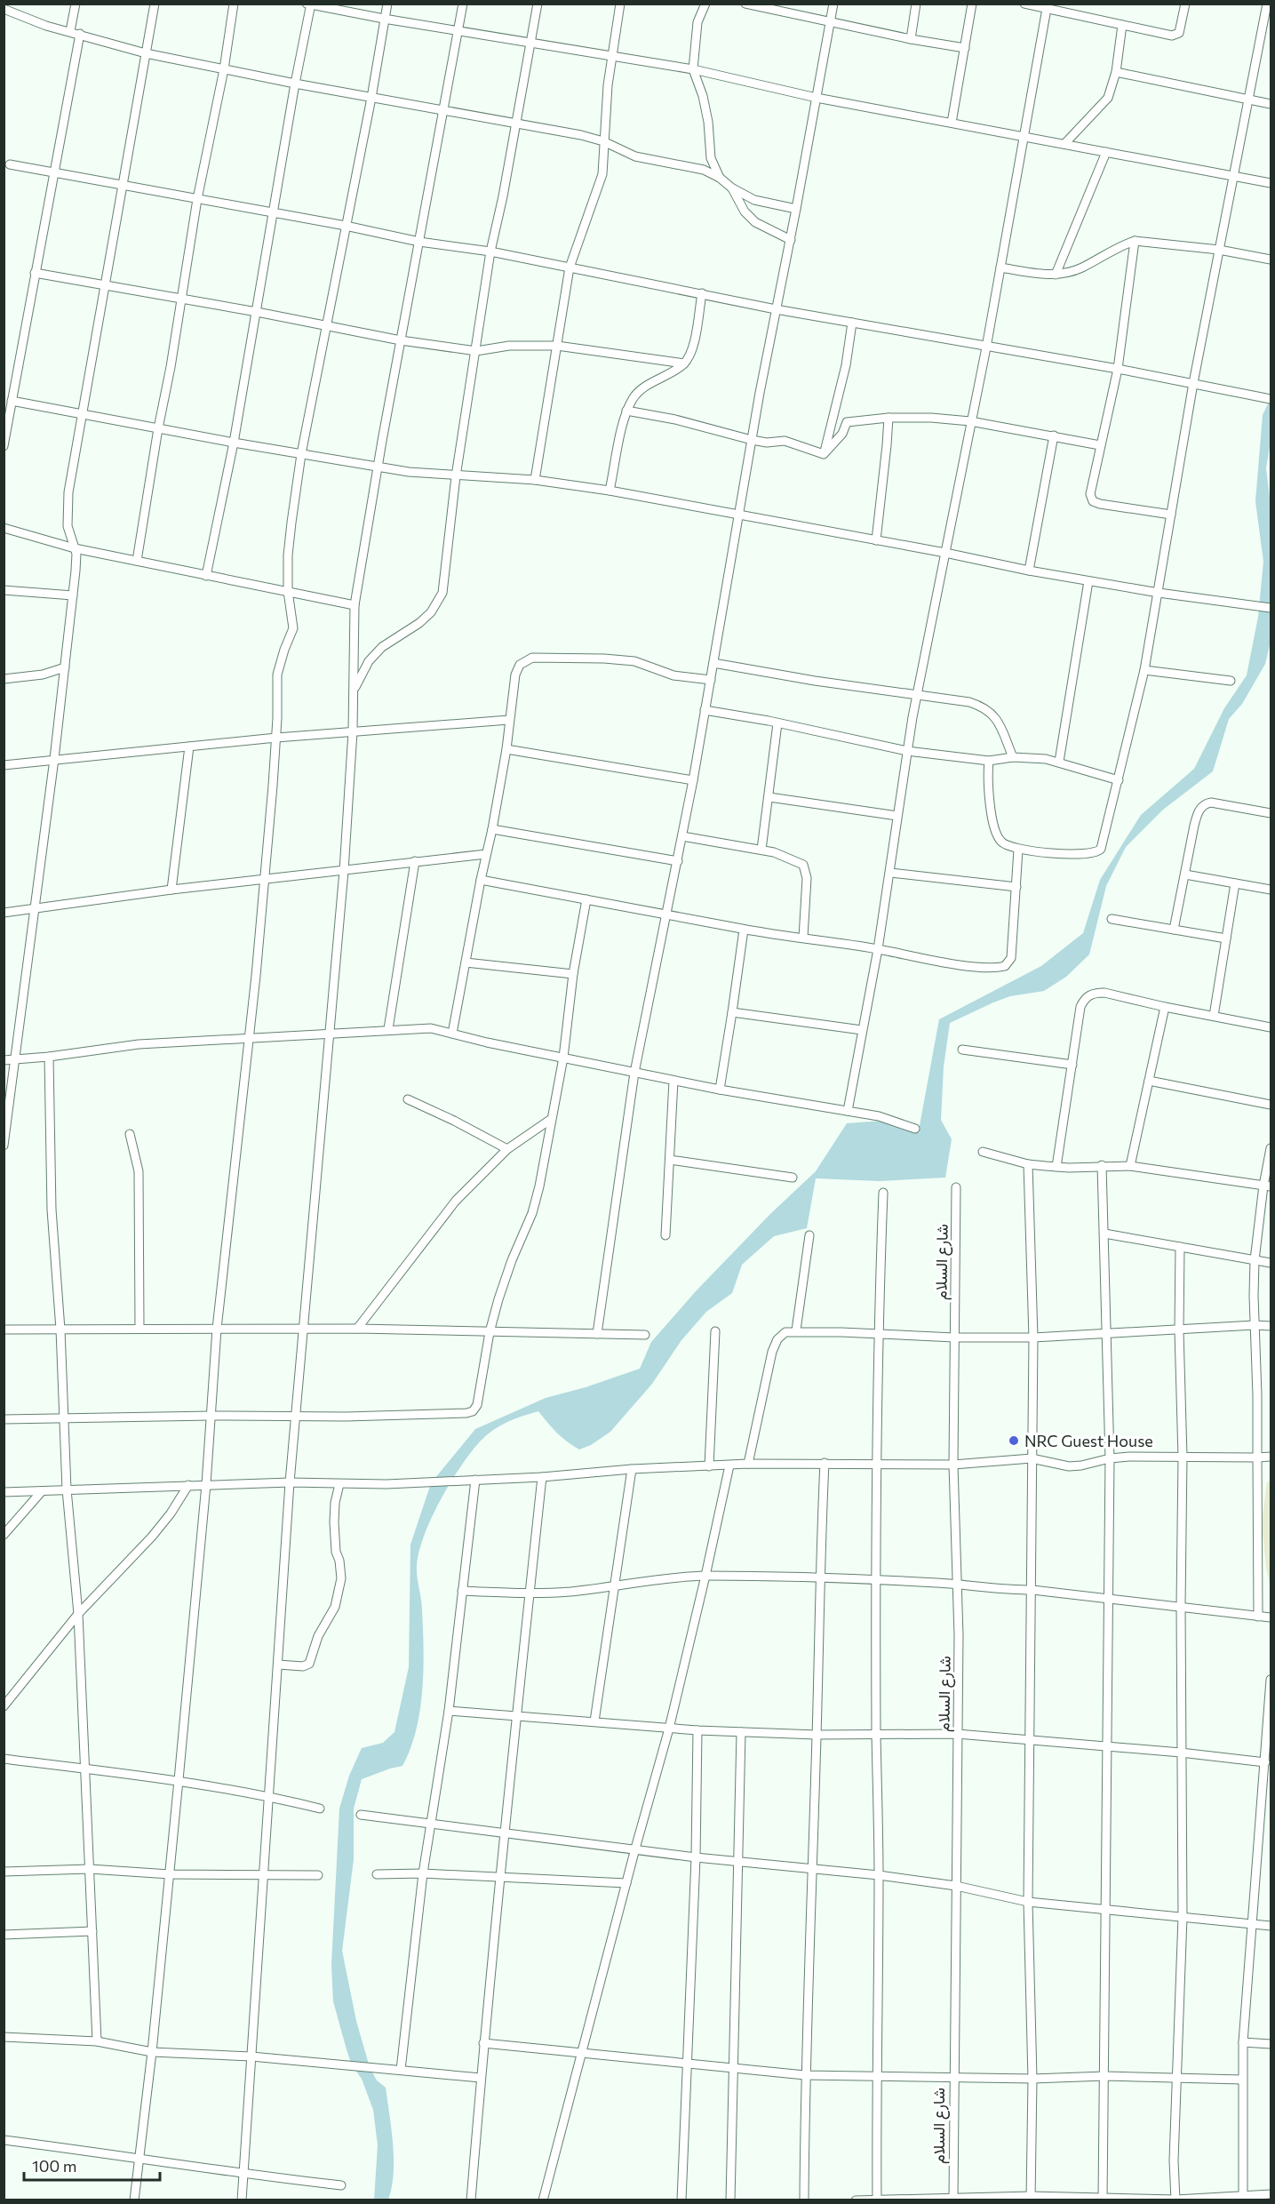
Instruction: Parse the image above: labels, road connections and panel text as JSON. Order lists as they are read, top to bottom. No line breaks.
{"streets":{"street":["شارع السلام"]},"places":["NRC Guest House"],"scale_bar":"100 m"}
